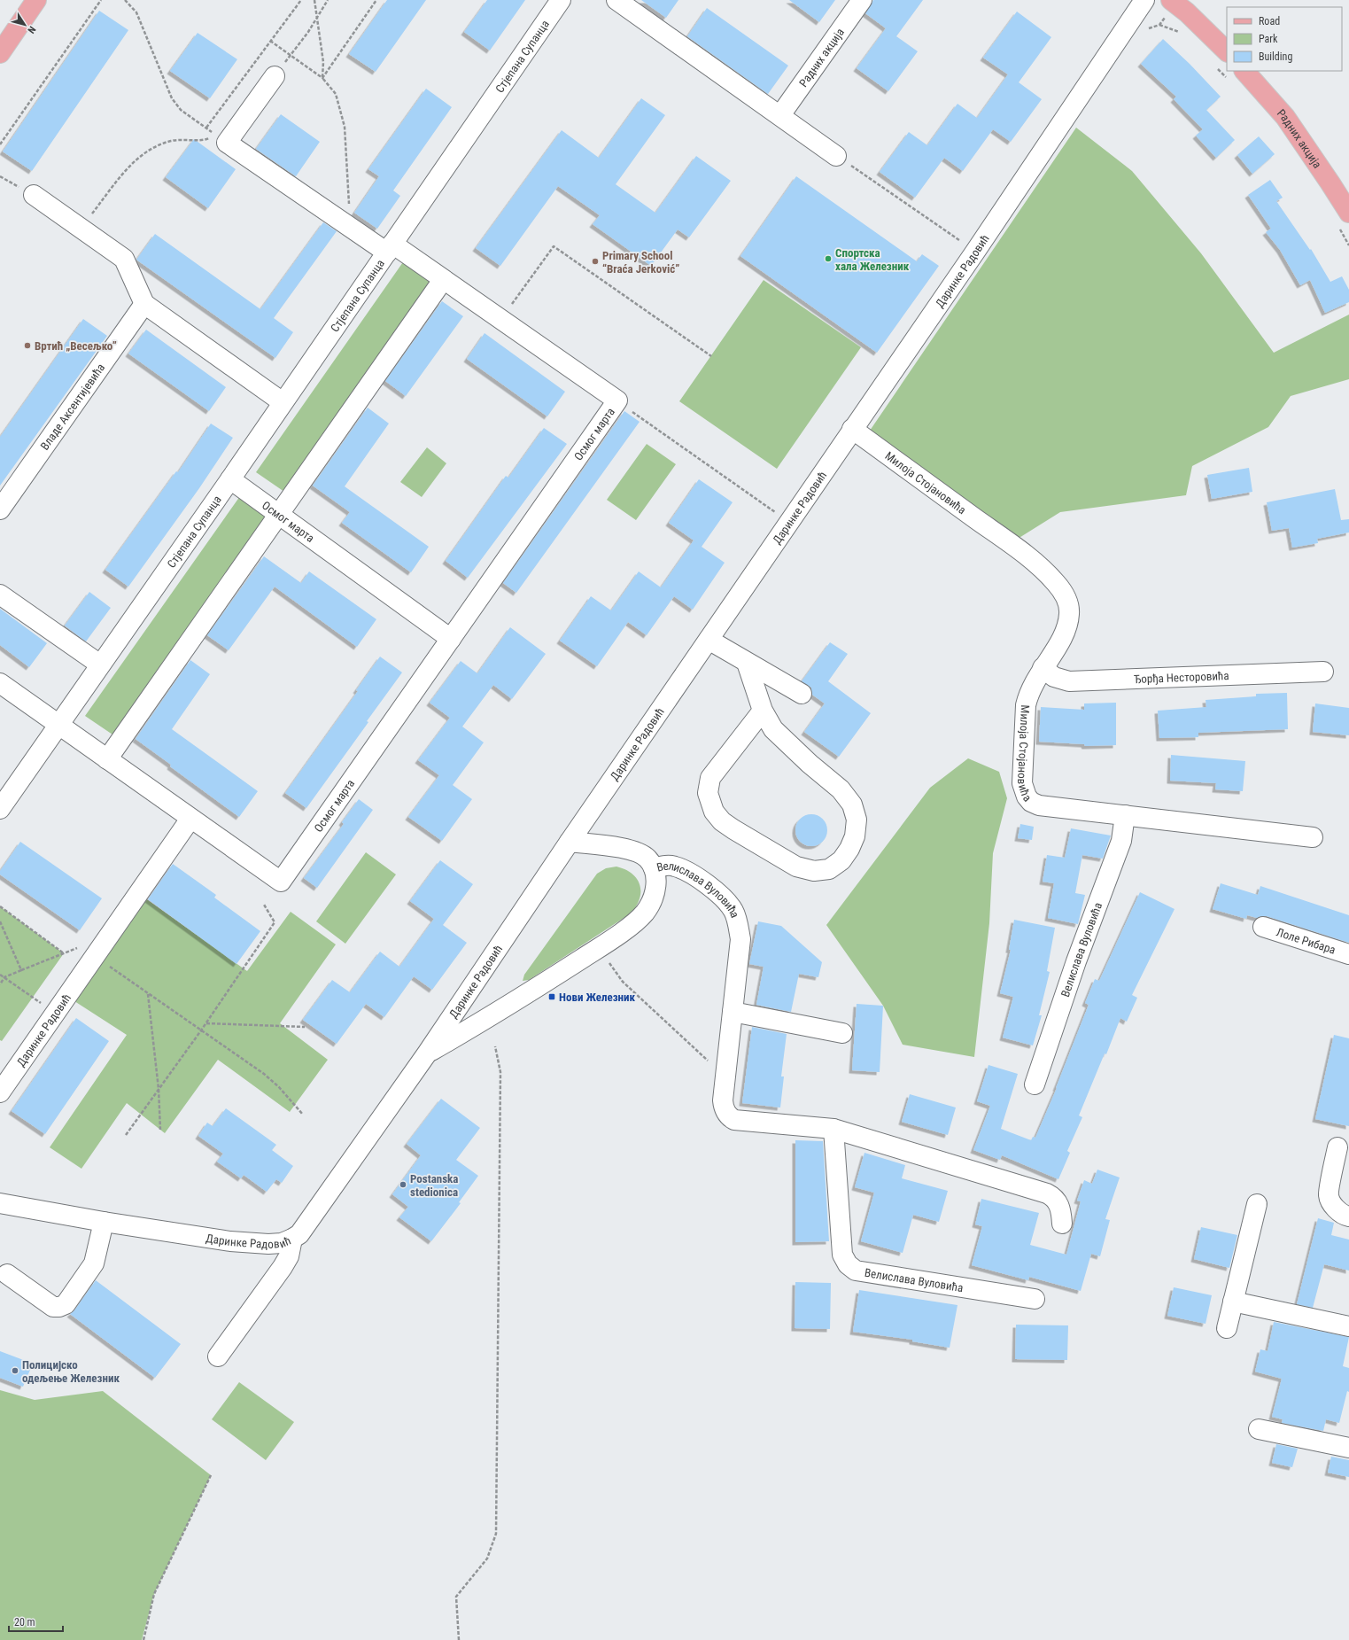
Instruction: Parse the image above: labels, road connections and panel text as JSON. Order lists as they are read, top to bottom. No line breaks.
{"streets":{"main road":["Радних акција"],"street":["Стјепана Супанца","Даринке Радовић","Владе Аксентијевића","Осмог марта","Милоја Стојановића","Ђорђа Несторовића","Велислава Вуловића","Лоле Рибара"]},"crossings":[["Стјепана Супанца","Осмог марта"],["Даринке Радовић","Милоја Стојановића"],["Даринке Радовић","Велислава Вуловића"],["Милоја Стојановића","Ђорђа Несторовића"],["Милоја Стојановића","Велислава Вуловића"]],"places":{"other":["Спортска хала Железник","Primary School “Braća Jerković”","Вртић „Весељко”","Postanska stedionica","Полицијско одељење Железник"],"transit":["Нови Железник"]},"legend":["Road","Park","Building"],"scale_bar":"20 m","north":"bottom right"}
